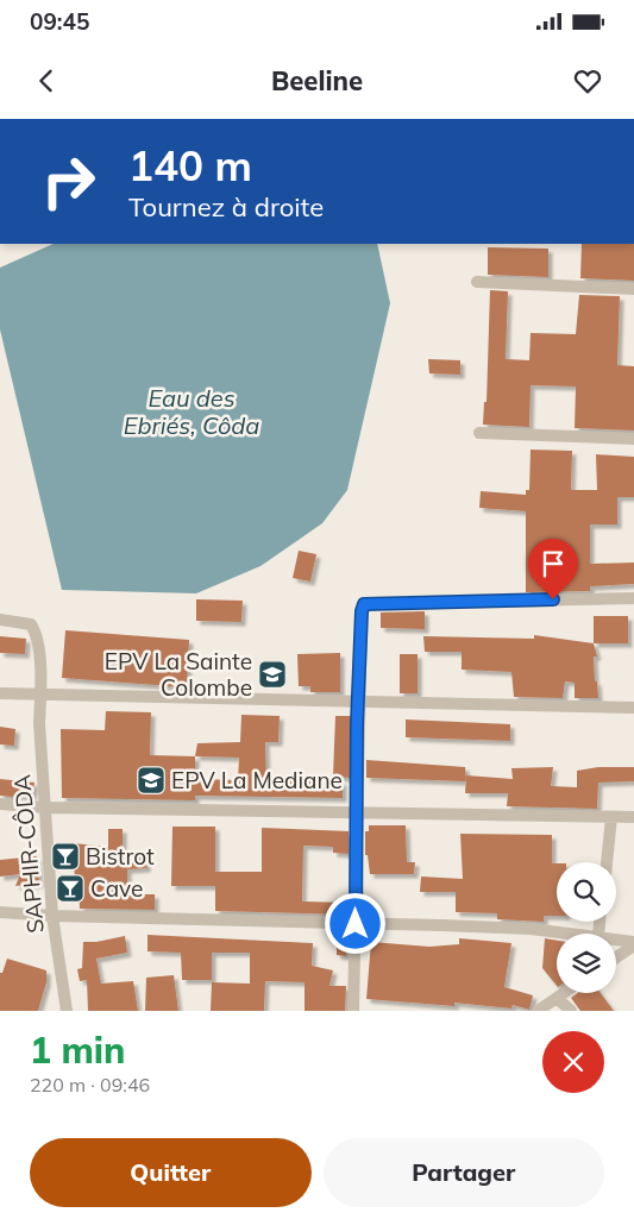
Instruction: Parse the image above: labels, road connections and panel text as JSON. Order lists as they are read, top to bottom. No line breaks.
{"streets":{"street":["SAPHIR-CÔDA"]},"water":["Eau des Ebriés, Côda"],"places":{"school or university":["EPV La Sainte Colombe","EPV La Mediane"],"bar":["Bistrot","Cave"]},"page":{"status":"09:45","header":"Beeline","turn":["140 m","Tournez à droite"],"heading":["1 min","220 m · 09:46"],"buttons":["Quitter","Partager"]}}
